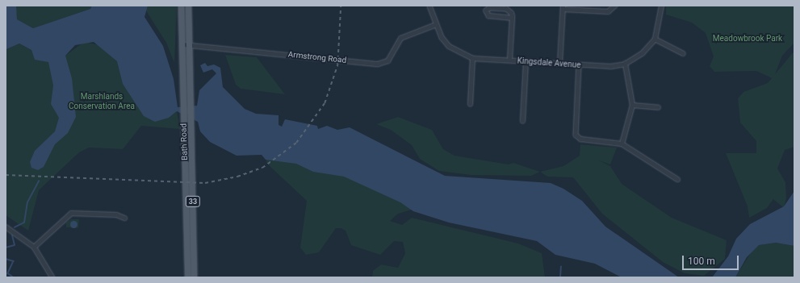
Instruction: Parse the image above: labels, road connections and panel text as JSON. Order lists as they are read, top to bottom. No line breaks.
{"streets":{"main road":["Bath Road","33"],"street":["Armstrong Road","Kingsdale Avenue"]},"crossings":[["Armstrong Road","Kingsdale Avenue"],["Armstrong Road","Bath Road"]],"parks":["Meadowbrook Park","Marshlands Conservation Area"],"scale_bar":"100 m"}
